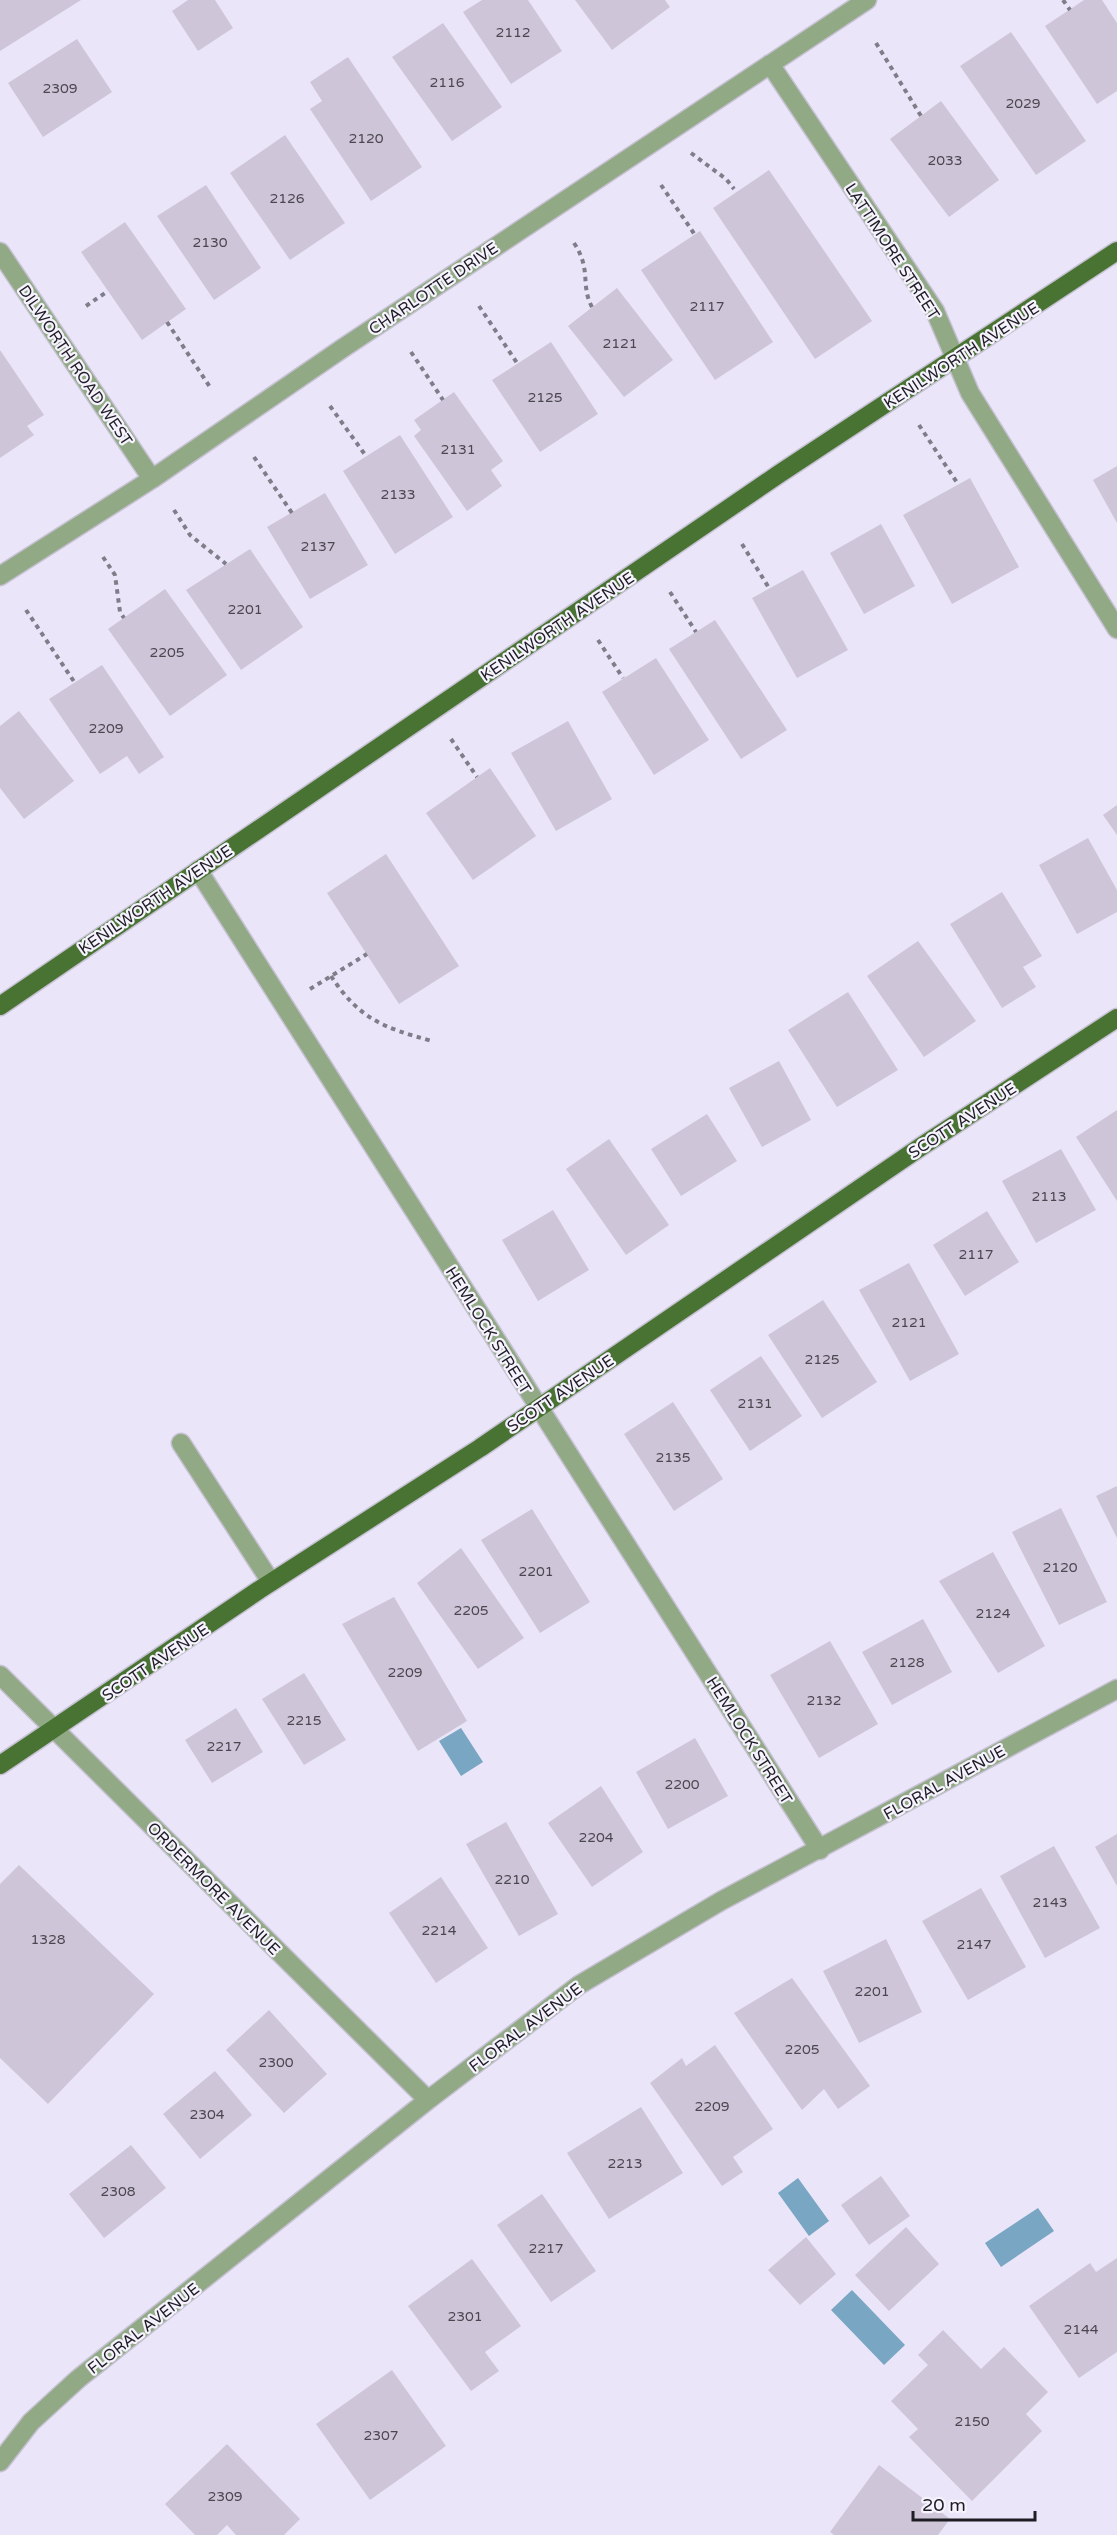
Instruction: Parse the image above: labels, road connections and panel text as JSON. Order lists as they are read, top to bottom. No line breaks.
{"streets":{"main road":["KENILWORTH AVENUE","SCOTT AVENUE"],"street":["LATTIMORE STREET","CHARLOTTE DRIVE","DILWORTH ROAD WEST","HEMLOCK STREET","FLORAL AVENUE","ORDERMORE AVENUE"]},"crossings":[["LATTIMORE STREET","CHARLOTTE DRIVE"],["LATTIMORE STREET","KENILWORTH AVENUE"],["CHARLOTTE DRIVE","DILWORTH ROAD WEST"],["KENILWORTH AVENUE","HEMLOCK STREET"],["SCOTT AVENUE","HEMLOCK STREET"],["SCOTT AVENUE","ORDERMORE AVENUE"],["HEMLOCK STREET","FLORAL AVENUE"],["FLORAL AVENUE","ORDERMORE AVENUE"]],"house_numbers":["2112","2116","2309","2029","2120","2033","2126","2130","2117","2121","2125","2131","2133","2137","2201","2205","2209","2113","2117","2121","2125","2131","2135","2120","2201","2205","2124","2128","2209","2132","2215","2217","2200","2204","2210","2143","2214","1328","2147","2201","2205","2300","2209","2304","2213","2308","2217","2301","2144","2150","2307","2309"],"scale_bar":"20 m"}
